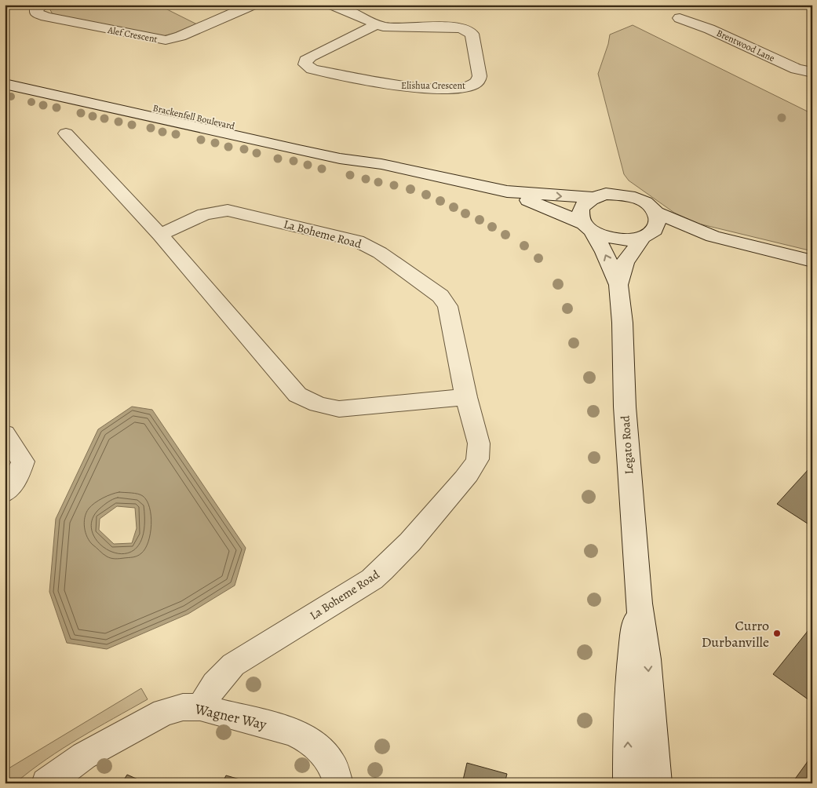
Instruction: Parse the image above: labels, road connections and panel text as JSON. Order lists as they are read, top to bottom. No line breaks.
{"streets":{"street":["Alef Crescent","Brentwood Lane","Elishua Crescent","Brackenfell Boulevard","La Boheme Road","Legato Road","Wagner Way"]},"crossings":[["Brackenfell Boulevard","Legato Road"],["La Boheme Road","Wagner Way"]],"places":["Curro Durbanville"]}
